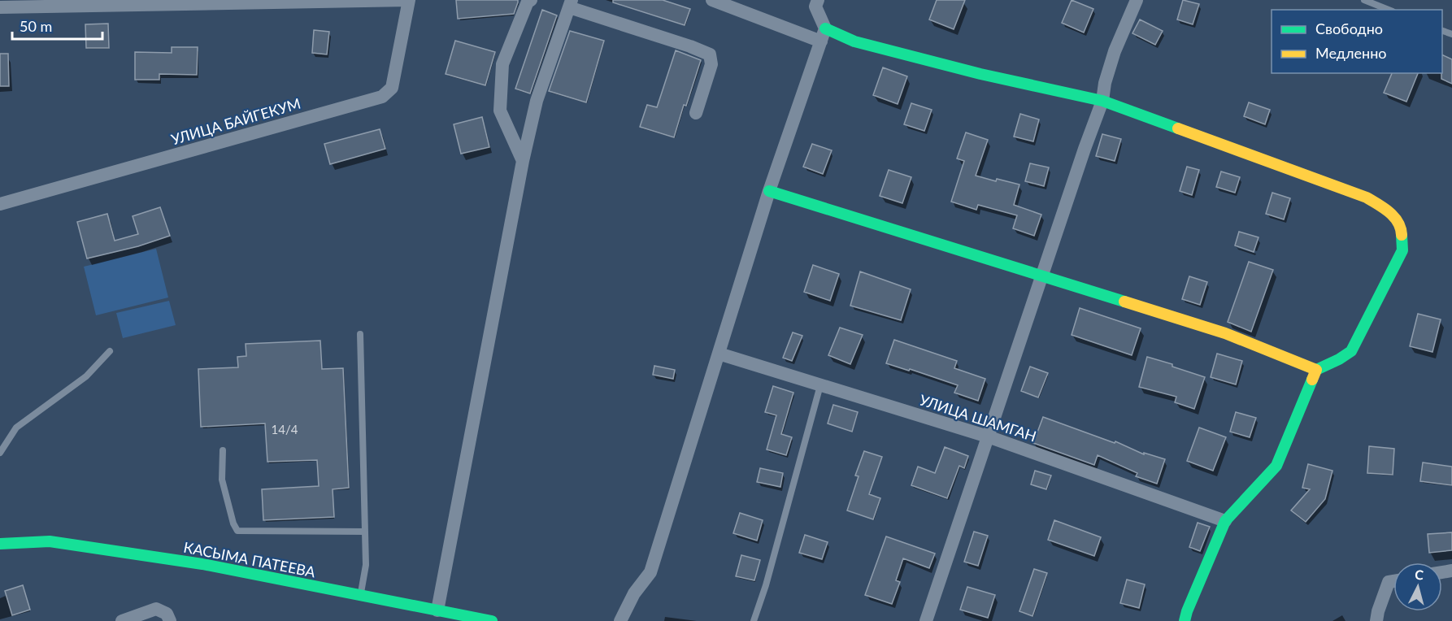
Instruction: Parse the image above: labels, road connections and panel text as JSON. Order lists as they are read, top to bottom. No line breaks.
{"streets":{"street":["УЛИЦА БАЙГЕКУМ","УЛИЦА ШАМГАН","КАСЫМА ПАТЕЕВА"]},"house_numbers":["14/4"],"legend":["Свободно","Медленно"],"scale_bar":"50 m","north":"top"}
